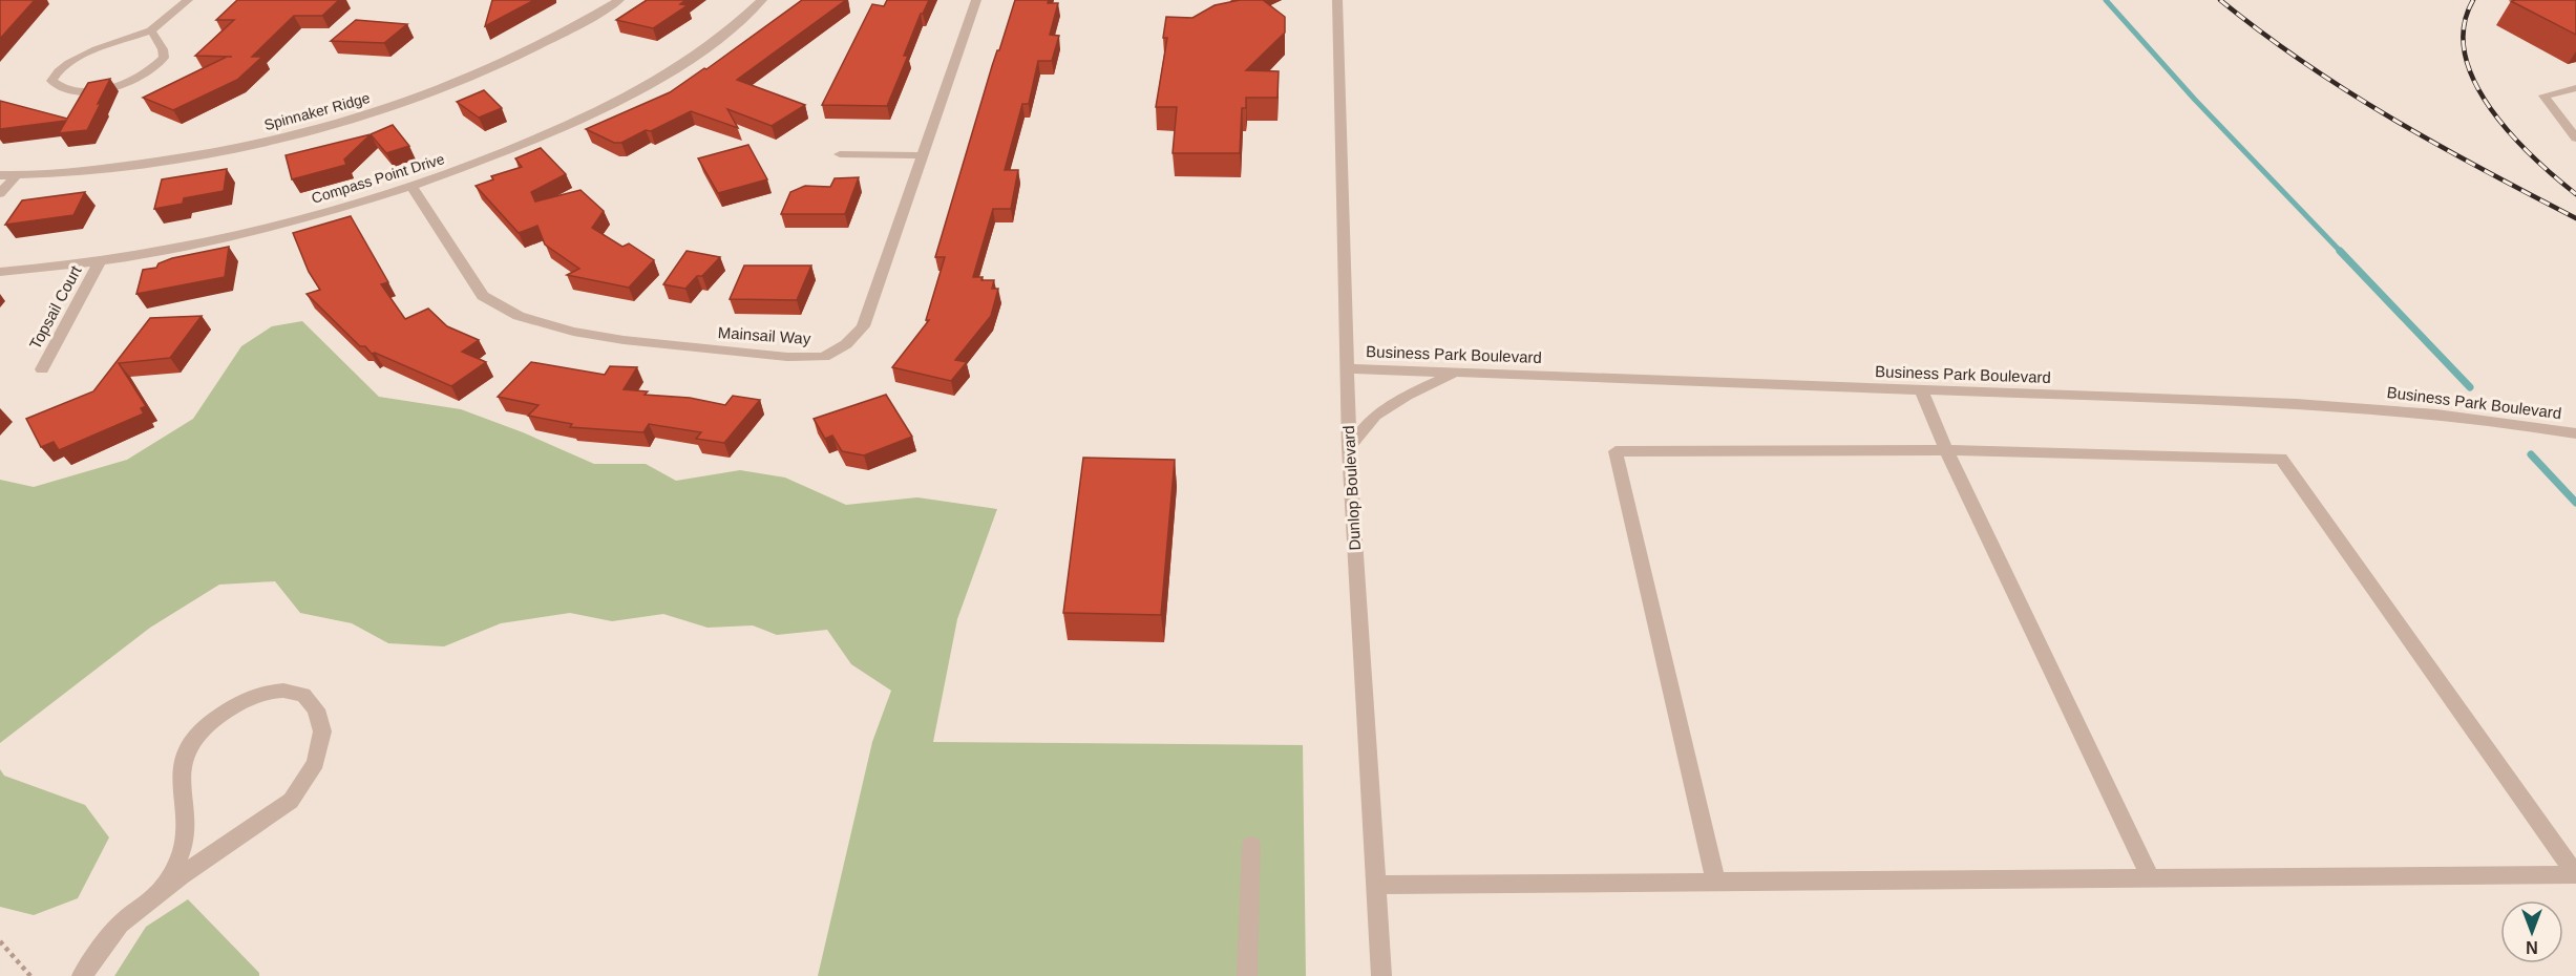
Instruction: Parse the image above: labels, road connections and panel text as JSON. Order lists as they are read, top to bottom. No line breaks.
{"streets":{"street":["Spinnaker Ridge","Compass Point Drive","Topsail Court","Mainsail Way","Business Park Boulevard","Dunlop Boulevard"]},"crossings":[["Compass Point Drive","Topsail Court"],["Compass Point Drive","Mainsail Way"],["Business Park Boulevard","Dunlop Boulevard"]],"north":"bottom"}
